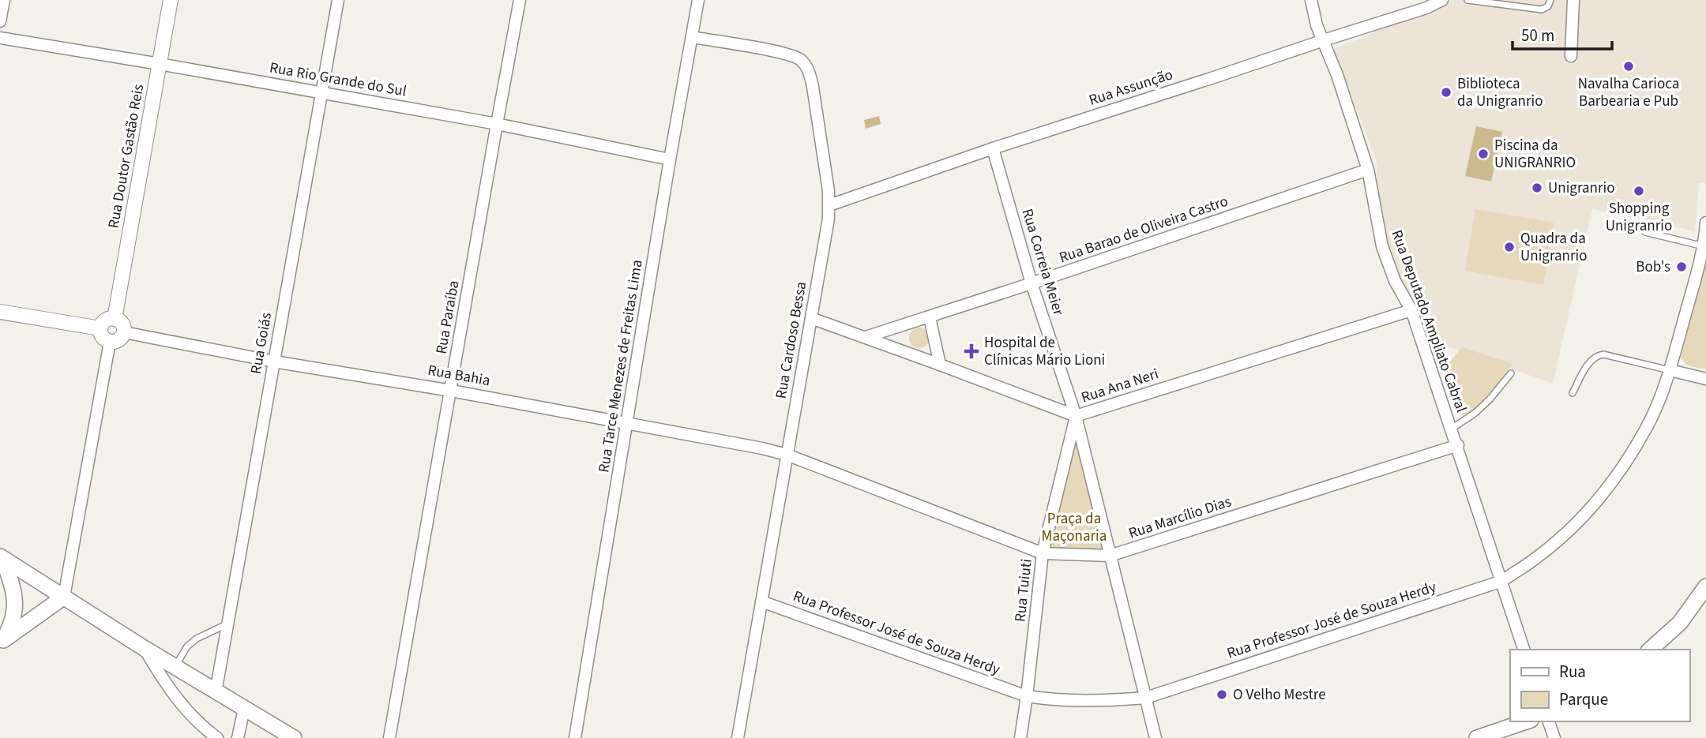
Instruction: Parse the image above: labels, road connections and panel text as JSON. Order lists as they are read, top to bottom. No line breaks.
{"streets":{"street":["Rua Rio Grande do Sul","Rua Assunção","Rua Doutor Gastão Reis","Rua Barao de Oliveira Castro","Rua Correia Meier","Rua Paraíba","Rua Deputado Ampliato Cabral","Rua Cardoso Bessa","Rua Goiás","Rua Tarce Menezes de Freitas Lima","Rua Bahia","Rua Ana Neri","Rua Marcílio Dias","Rua Tuiuti","Rua Professor José de Souza Herdy"]},"crossings":[["Rua Rio Grande do Sul","Rua Doutor Gastão Reis"],["Rua Rio Grande do Sul","Rua Paraíba"],["Rua Rio Grande do Sul","Rua Goiás"],["Rua Rio Grande do Sul","Rua Tarce Menezes de Freitas Lima"],["Rua Assunção","Rua Correia Meier"],["Rua Assunção","Rua Deputado Ampliato Cabral"],["Rua Assunção","Rua Cardoso Bessa"],["Rua Doutor Gastão Reis","Rua Bahia"],["Rua Barao de Oliveira Castro","Rua Correia Meier"],["Rua Barao de Oliveira Castro","Rua Deputado Ampliato Cabral"],["Rua Barao de Oliveira Castro","Rua Ana Neri"],["Rua Correia Meier","Rua Ana Neri"],["Rua Correia Meier","Rua Marcílio Dias"],["Rua Correia Meier","Rua Tuiuti"],["Rua Correia Meier","Rua Professor José de Souza Herdy"],["Rua Paraíba","Rua Bahia"],["Rua Deputado Ampliato Cabral","Rua Ana Neri"],["Rua Deputado Ampliato Cabral","Rua Marcílio Dias"],["Rua Deputado Ampliato Cabral","Rua Professor José de Souza Herdy"],["Rua Cardoso Bessa","Rua Tarce Menezes de Freitas Lima"],["Rua Cardoso Bessa","Rua Bahia"],["Rua Cardoso Bessa","Rua Ana Neri"],["Rua Cardoso Bessa","Rua Marcílio Dias"],["Rua Cardoso Bessa","Rua Professor José de Souza Herdy"],["Rua Goiás","Rua Bahia"],["Rua Tarce Menezes de Freitas Lima","Rua Bahia"],["Rua Bahia","Rua Marcílio Dias"],["Rua Ana Neri","Rua Tuiuti"],["Rua Marcílio Dias","Rua Tuiuti"],["Rua Tuiuti","Rua Professor José de Souza Herdy"]],"parks":["Praça da Maçonaria"],"places":{"other":["Navalha Carioca Barbearia e Pub","Biblioteca da Unigranrio","Piscina da UNIGRANRIO","Unigranrio","Shopping Unigranrio","Quadra da Unigranrio","Bob's","O Velho Mestre"],"health":["Hospital de Clínicas Mário Lioni"]},"legend":["Rua","Parque"],"scale_bar":"50 m"}
